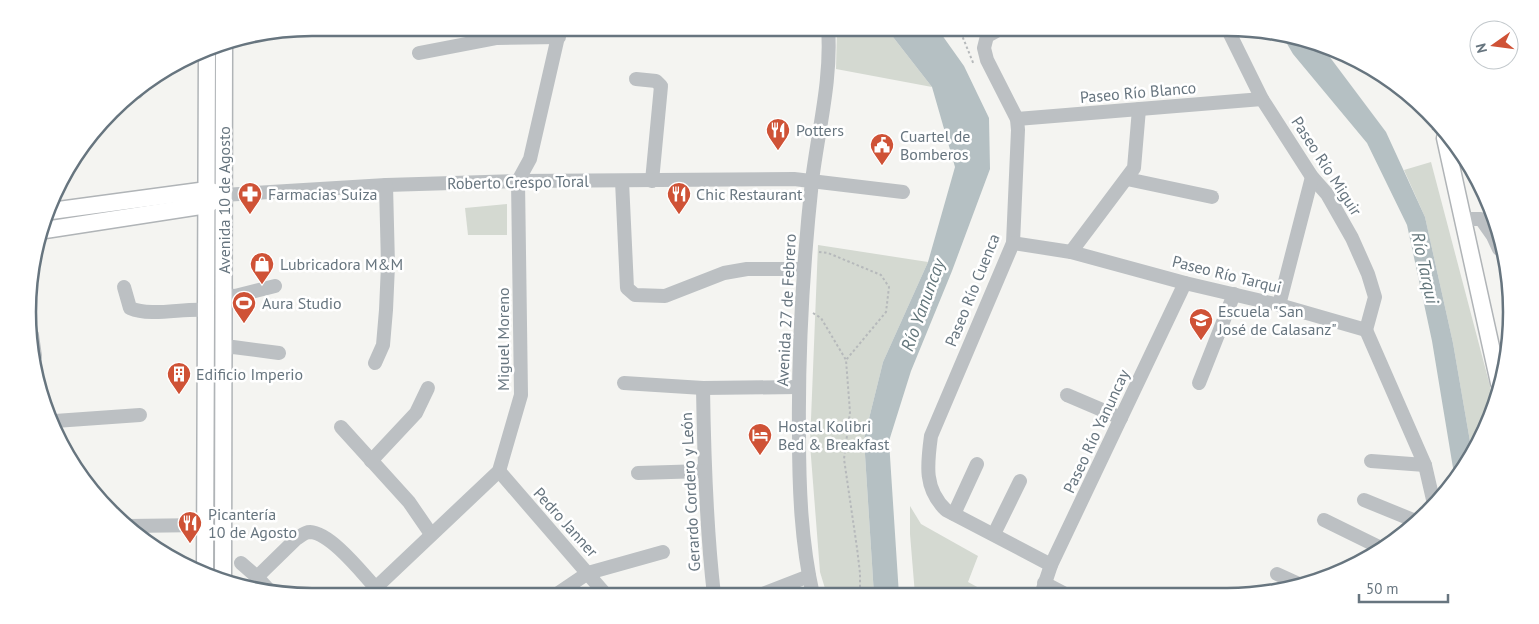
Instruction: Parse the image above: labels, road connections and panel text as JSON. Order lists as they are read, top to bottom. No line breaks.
{"streets":{"main road":["Roberto Crespo Toral","Avenida 10 de Agosto"],"street":["Paseo Río Blanco","Paseo Río Miguir","Paseo Río Tarqui","Paseo Río Cuenca","Avenida 27 de Febrero","Miguel Moreno","Paseo Río Yanuncay","Gerardo Cordero y León","Pedro Janner"]},"crossings":[["Paseo Río Blanco","Paseo Río Miguir"],["Paseo Río Blanco","Paseo Río Cuenca"],["Paseo Río Miguir","Paseo Río Tarqui"],["Roberto Crespo Toral","Avenida 10 de Agosto"],["Roberto Crespo Toral","Avenida 27 de Febrero"],["Roberto Crespo Toral","Miguel Moreno"],["Paseo Río Tarqui","Paseo Río Cuenca"],["Paseo Río Tarqui","Paseo Río Yanuncay"],["Miguel Moreno","Pedro Janner"]],"water":["Río Tarqui","Río Yanuncay"],"places":{"restaurant":["Potters","Chic Restaurant","Picantería 10 de Agosto"],"public building":["Cuartel de Bomberos"],"pharmacy":["Farmacias Suiza"],"shop":["Lubricadora M&M"],"sports":["Aura Studio"],"school or university":["Escuela \"San José de Calasanz\""],"building":["Edificio Imperio"],"hotel":["Hostal Kolibri Bed & Breakfast"]},"scale_bar":"50 m","north":"left"}
